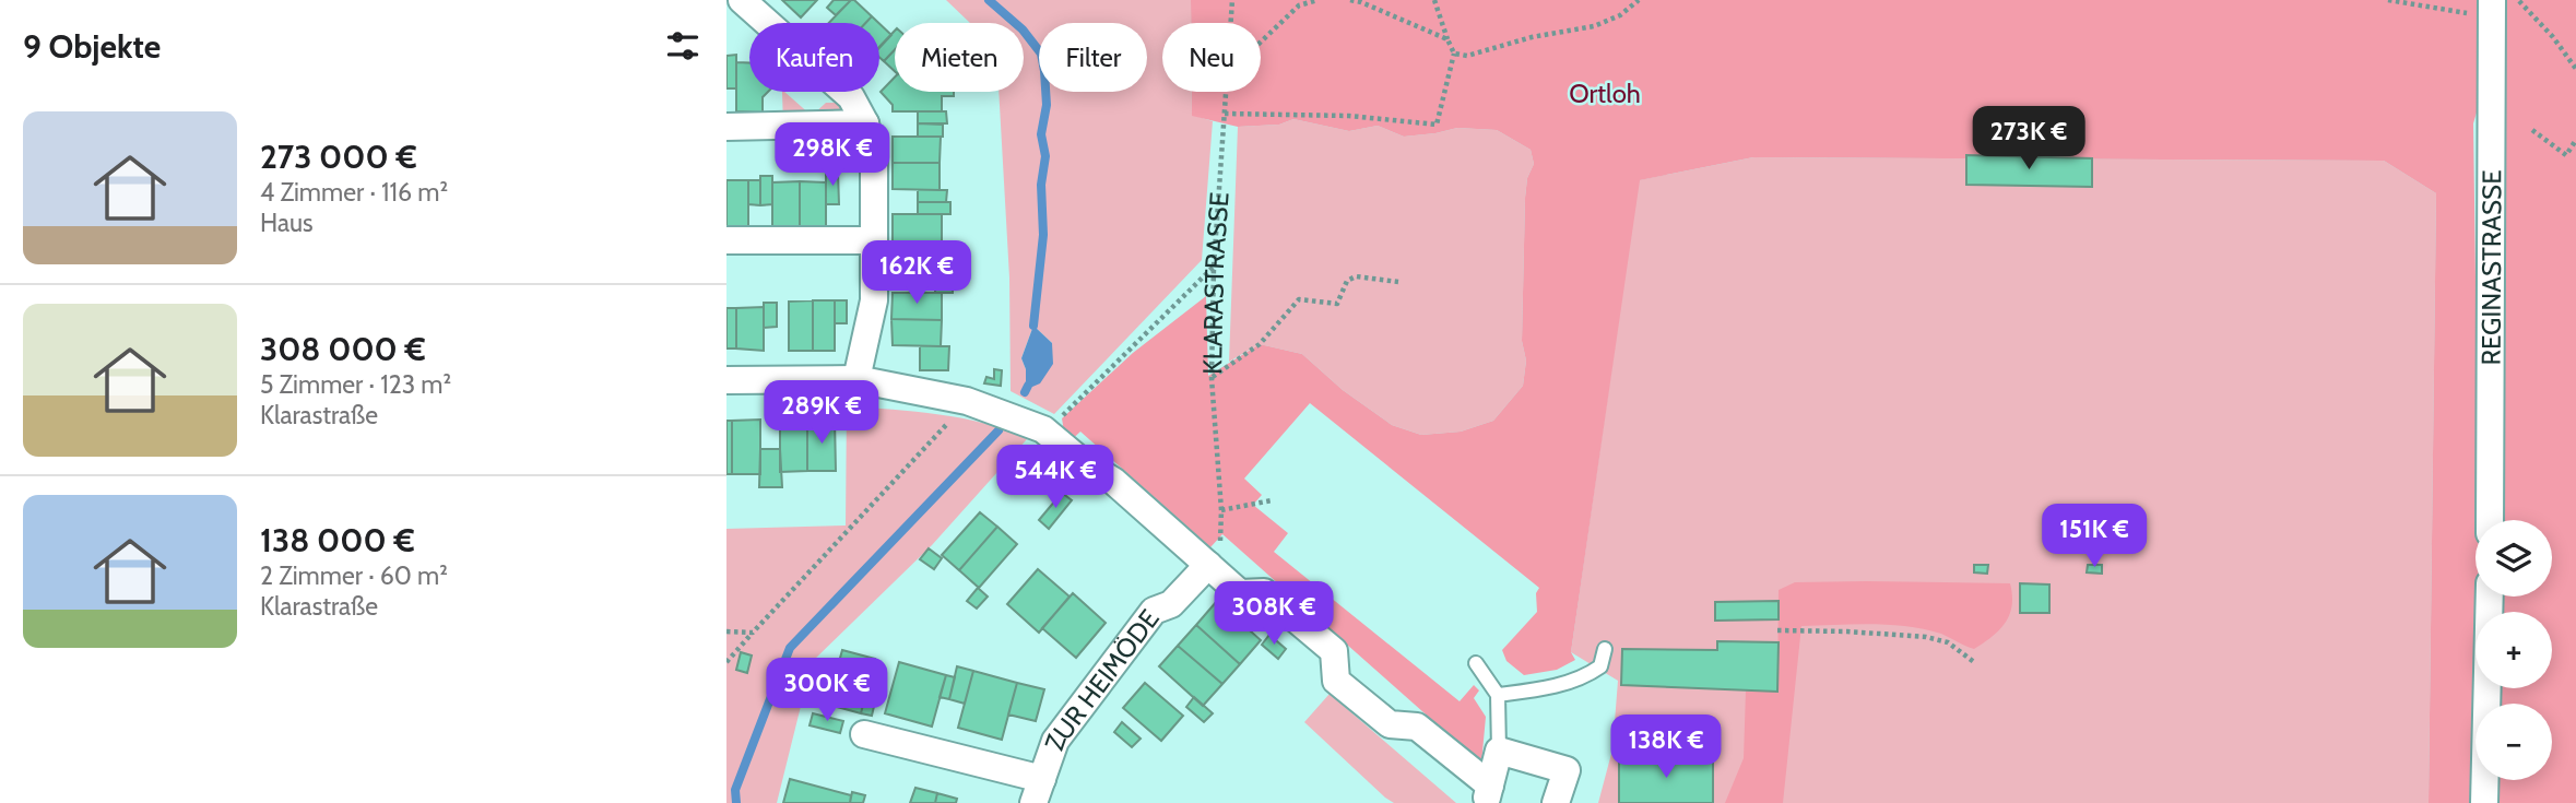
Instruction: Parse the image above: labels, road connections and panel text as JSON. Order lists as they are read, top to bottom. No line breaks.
{"streets":{"street":["REGINASTRASSE","ZUR HEIMÖDE"],"path":["KLARASTRASSE"]},"crossings":[["KLARASTRASSE","ZUR HEIMÖDE"]],"parks":["Ortloh"],"page":{"heading":"9 Objekte","chip":["Kaufen","Mieten","Filter","Neu"],"list":[{"name":"273 000 €","note":"4 Zimmer · 116 m² · Haus"},{"name":"308 000 €","note":"5 Zimmer · 123 m² · Klarastraße"},{"name":"138 000 €","note":"2 Zimmer · 60 m² · Klarastraße"}],"price":["273K €","298K €","162K €","289K €","544K €","151K €","308K €","300K €","138K €"],"map_buttons":["+","−"]}}
